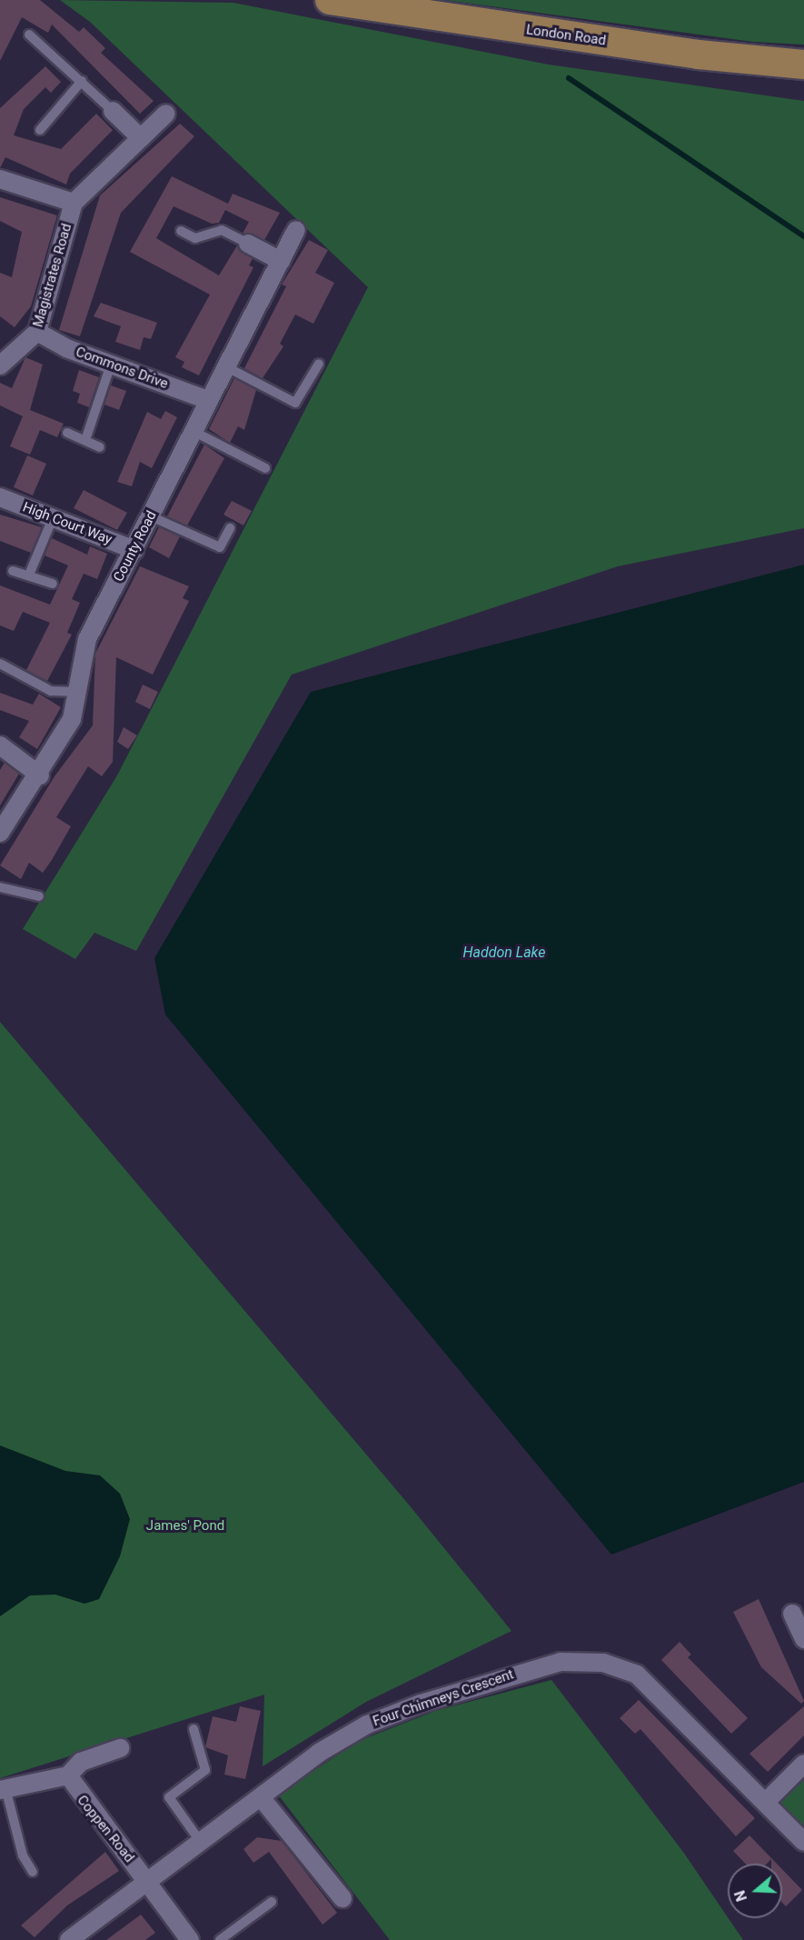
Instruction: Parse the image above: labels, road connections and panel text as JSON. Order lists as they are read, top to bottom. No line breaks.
{"streets":{"main road":["London Road"],"street":["Magistrates Road","Commons Drive","High Court Way","County Road","Four Chimneys Crescent","Coppen Road"]},"crossings":[["Magistrates Road","Commons Drive"],["Commons Drive","County Road"],["High Court Way","County Road"],["Four Chimneys Crescent","Coppen Road"]],"water":["Haddon Lake"],"parks":["James' Pond"],"north":"left"}
